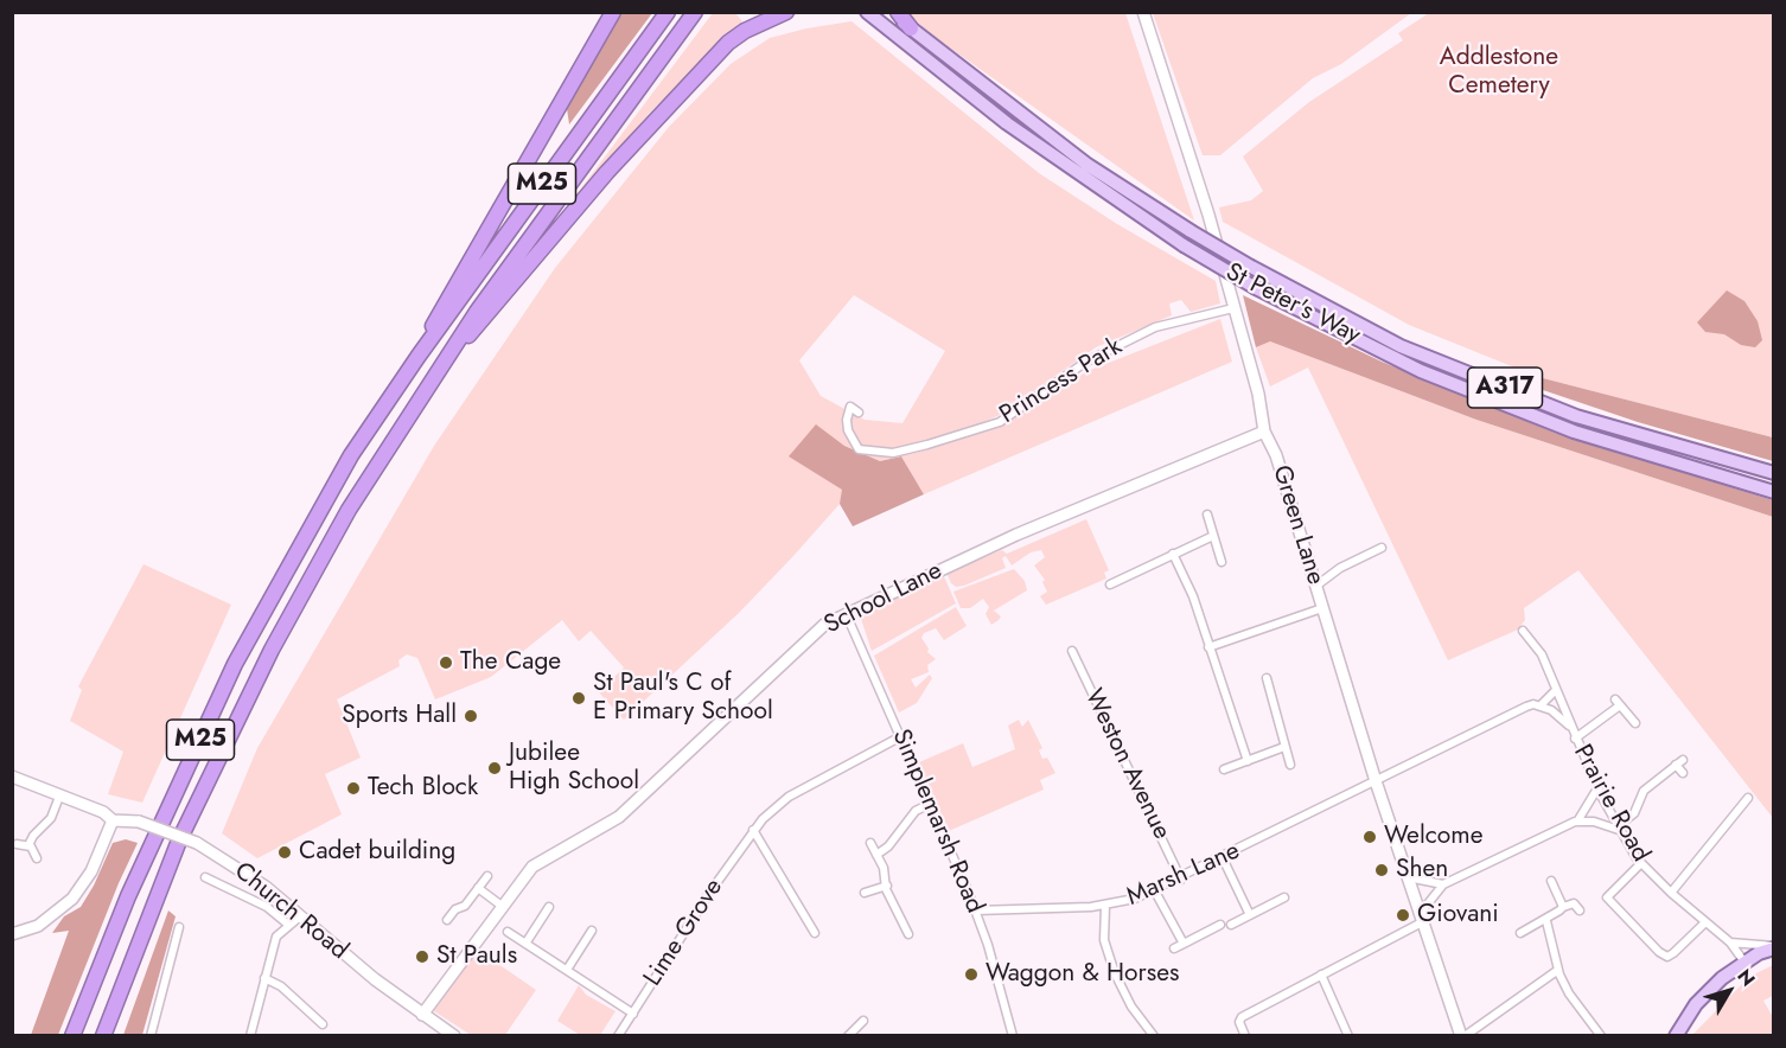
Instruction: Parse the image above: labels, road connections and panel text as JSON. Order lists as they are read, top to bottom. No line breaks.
{"streets":{"highway":["M25"],"main road":["St Peter's Way","A317"],"street":["Princess Park","Green Lane","School Lane","Weston Avenue","Prairie Road","Simplemarsh Road","Marsh Lane","Church Road","Lime Grove"]},"crossings":[["Princess Park","Green Lane"],["Green Lane","School Lane"],["Green Lane","Marsh Lane"],["School Lane","Simplemarsh Road"],["School Lane","Church Road"],["Weston Avenue","Marsh Lane"],["Simplemarsh Road","Marsh Lane"],["Simplemarsh Road","Lime Grove"]],"parks":["Addlestone Cemetery"],"places":["The Cage","St Paul's C of E Primary School","Sports Hall","Jubilee High School","Tech Block","Welcome","Cadet building","Shen","Giovani","St Pauls","Waggon & Horses"],"north":"top right"}
